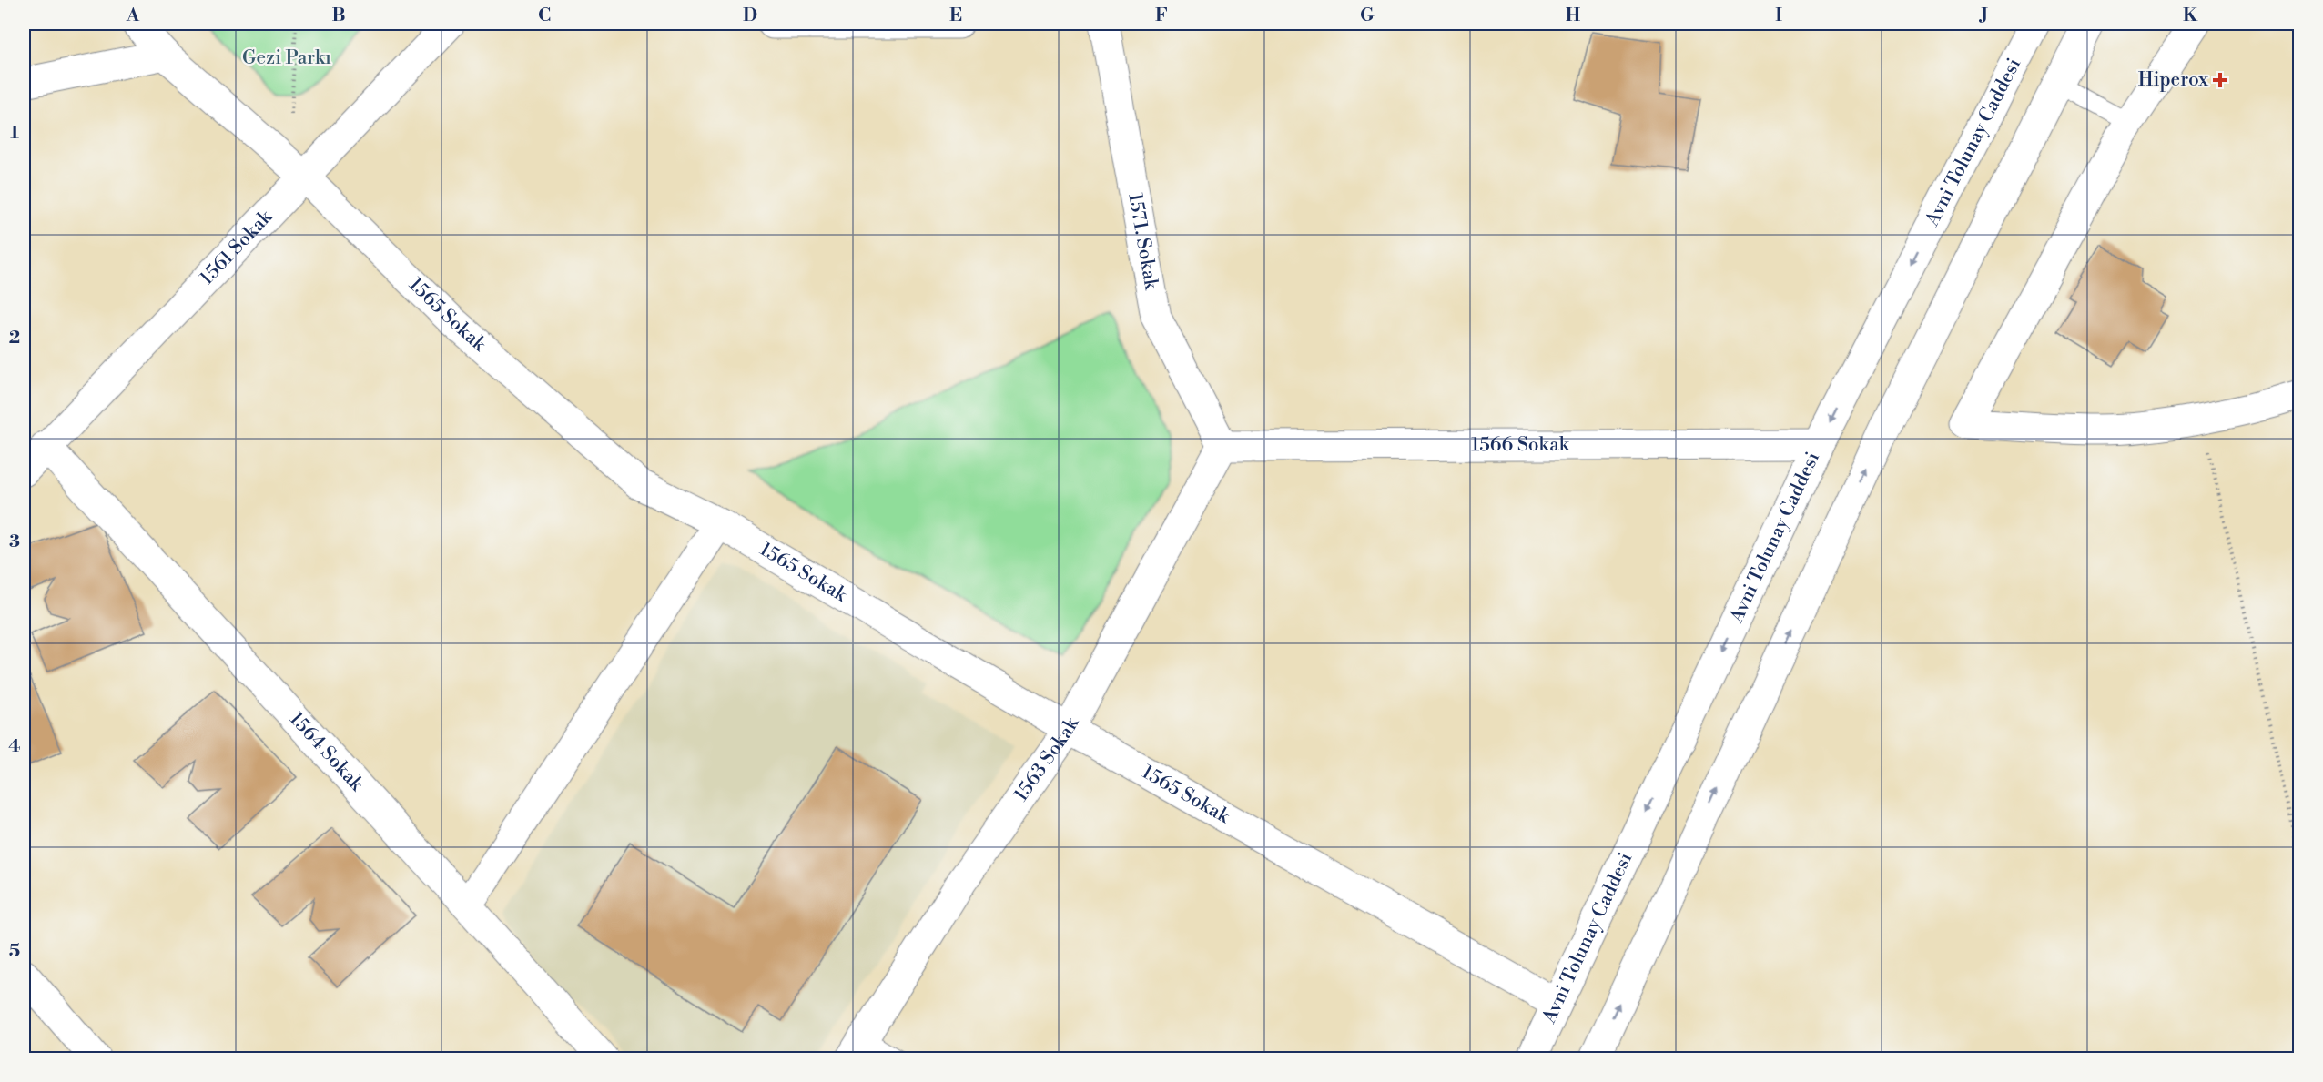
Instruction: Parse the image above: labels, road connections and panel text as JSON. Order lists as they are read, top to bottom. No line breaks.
{"streets":{"street":["Avni Tolunay Caddesi","1571. Sokak","1561 Sokak","1565 Sokak","1566 Sokak","1564 Sokak","1563 Sokak"]},"crossings":[["Avni Tolunay Caddesi","1565 Sokak"],["Avni Tolunay Caddesi","1566 Sokak"],["1571. Sokak","1566 Sokak"],["1571. Sokak","1563 Sokak"],["1561 Sokak","1565 Sokak"],["1561 Sokak","1564 Sokak"],["1565 Sokak","1563 Sokak"],["1566 Sokak","1563 Sokak"]],"parks":["Gezi Parkı"],"places":{"health":["Hiperox"]},"grid":{"columns":["A","B","C","D","E","F","G","H","I","J","K"],"rows":["1","2","3","4","5"]}}
